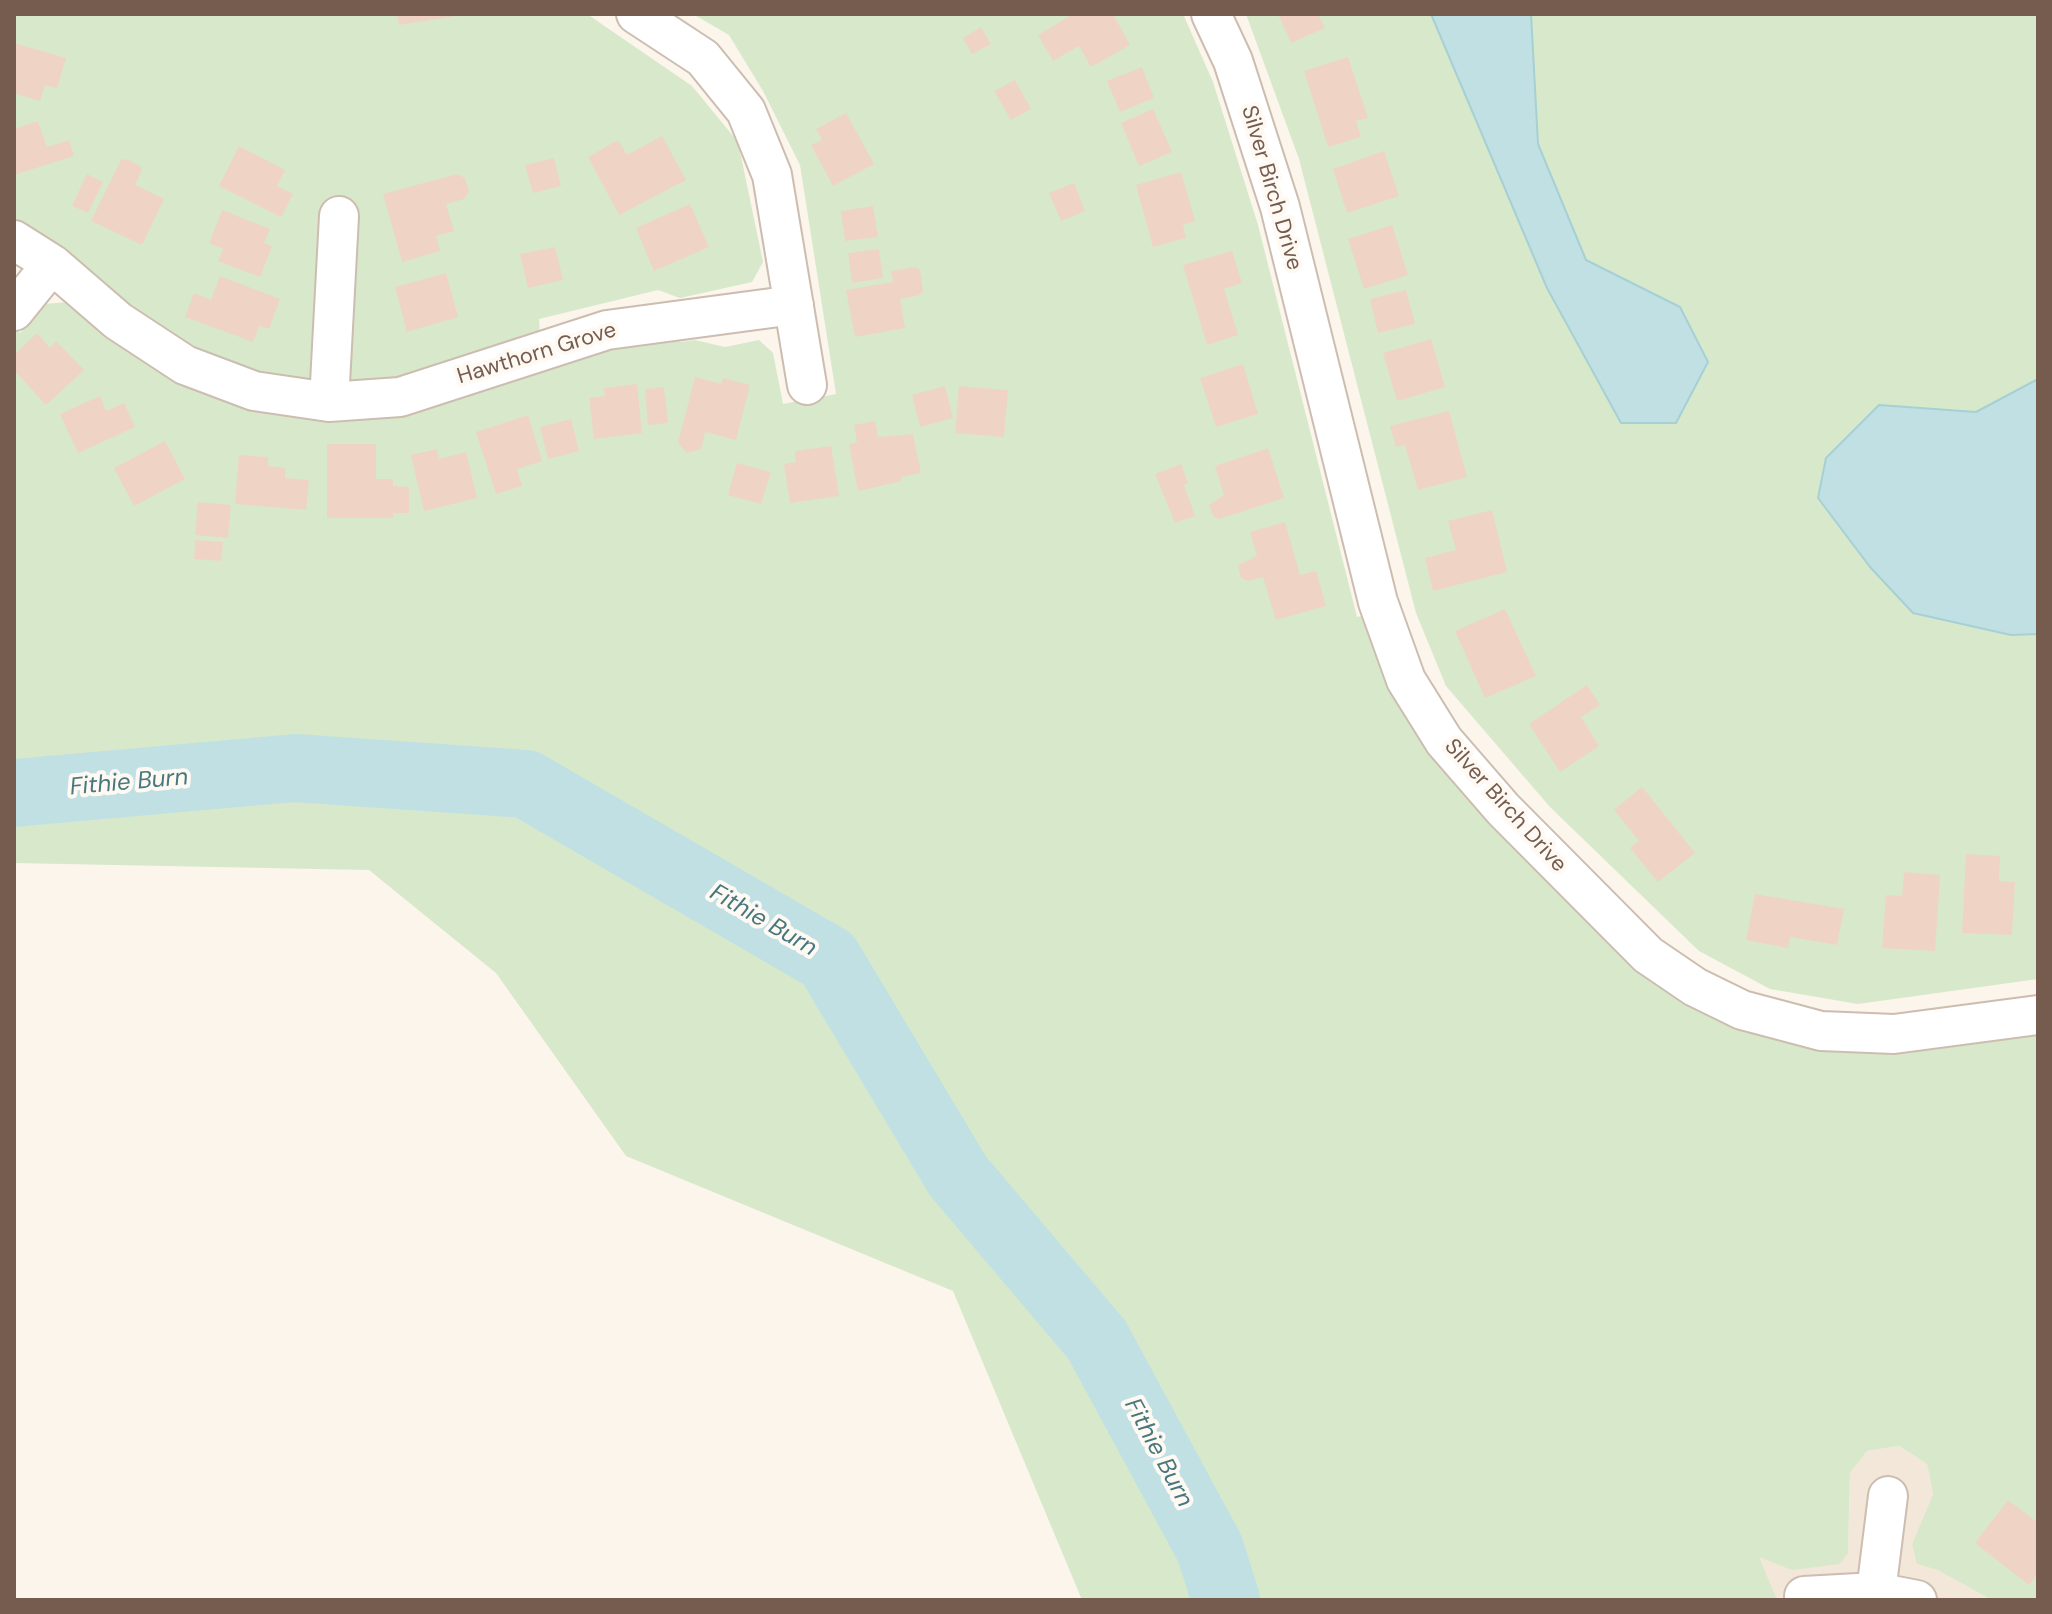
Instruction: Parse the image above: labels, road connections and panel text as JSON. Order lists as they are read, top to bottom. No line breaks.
{"streets":{"street":["Silver Birch Drive","Hawthorn Grove"]},"water":["Fithie Burn"]}
